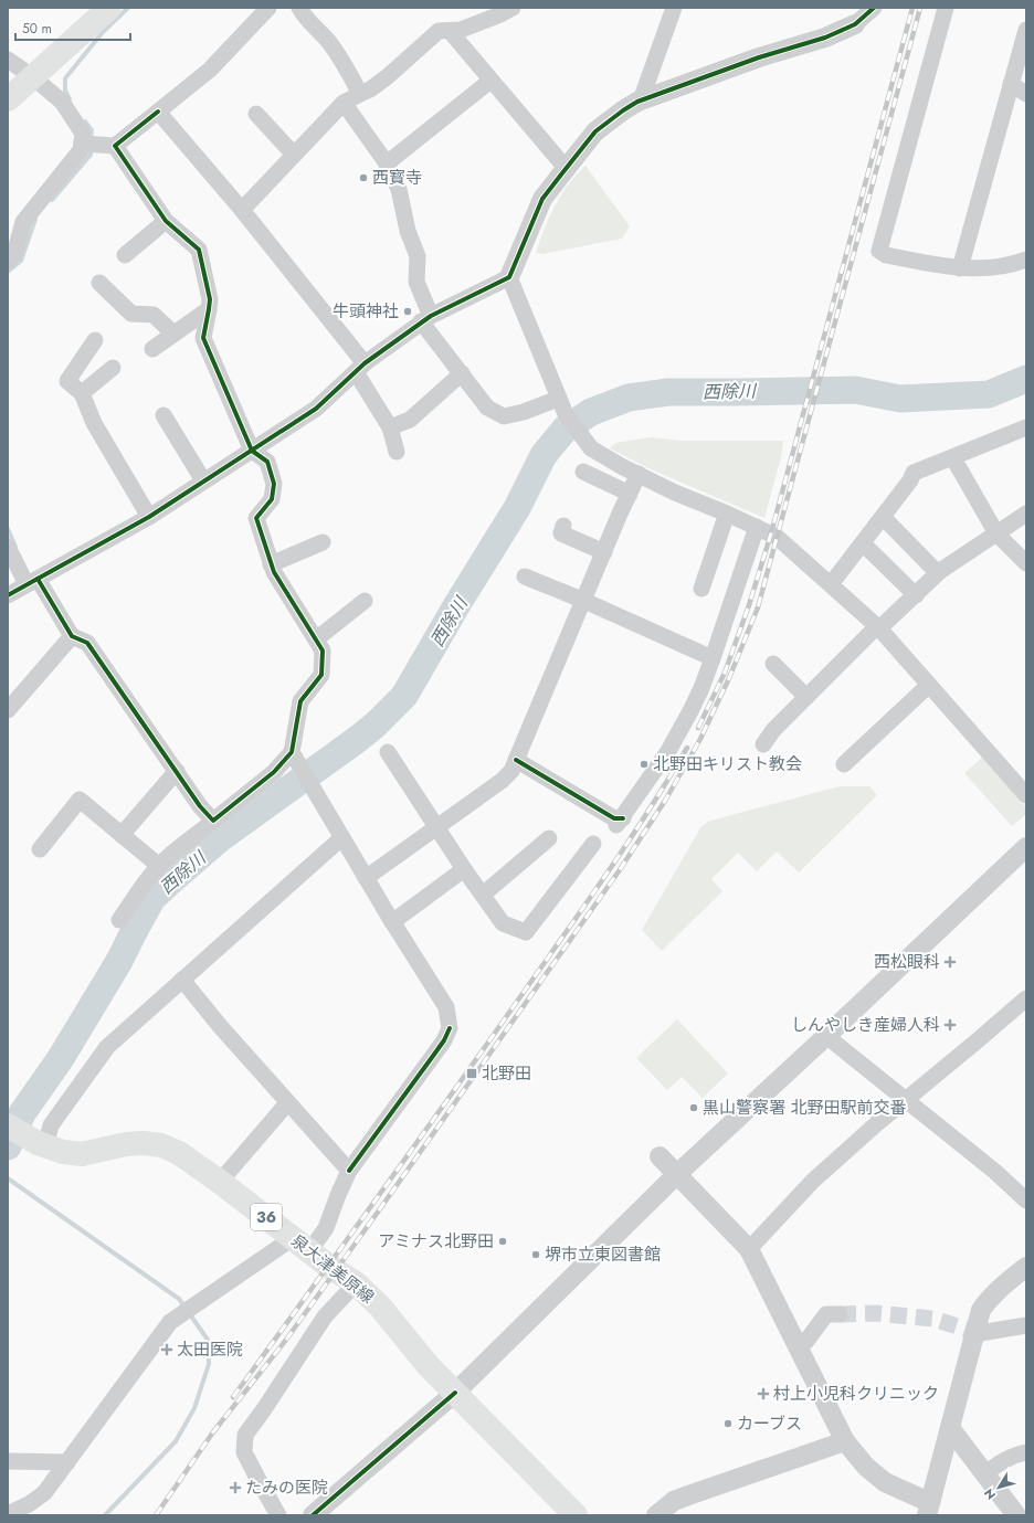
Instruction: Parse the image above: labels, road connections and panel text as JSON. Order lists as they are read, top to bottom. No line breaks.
{"streets":{"main road":["36","泉大津美原線"]},"water":["西除川"],"places":{"other":["西寳寺","牛頭神社","北野田キリスト教会","黒山警察署 北野田駅前交番","アミナス北野田","堺市立東図書館","カーブス"],"health":["西松眼科","しんやしき産婦人科","太田医院","村上小児科クリニック","たみの医院"],"transit":["北野田"]},"scale_bar":"50 m","north":"bottom left"}
